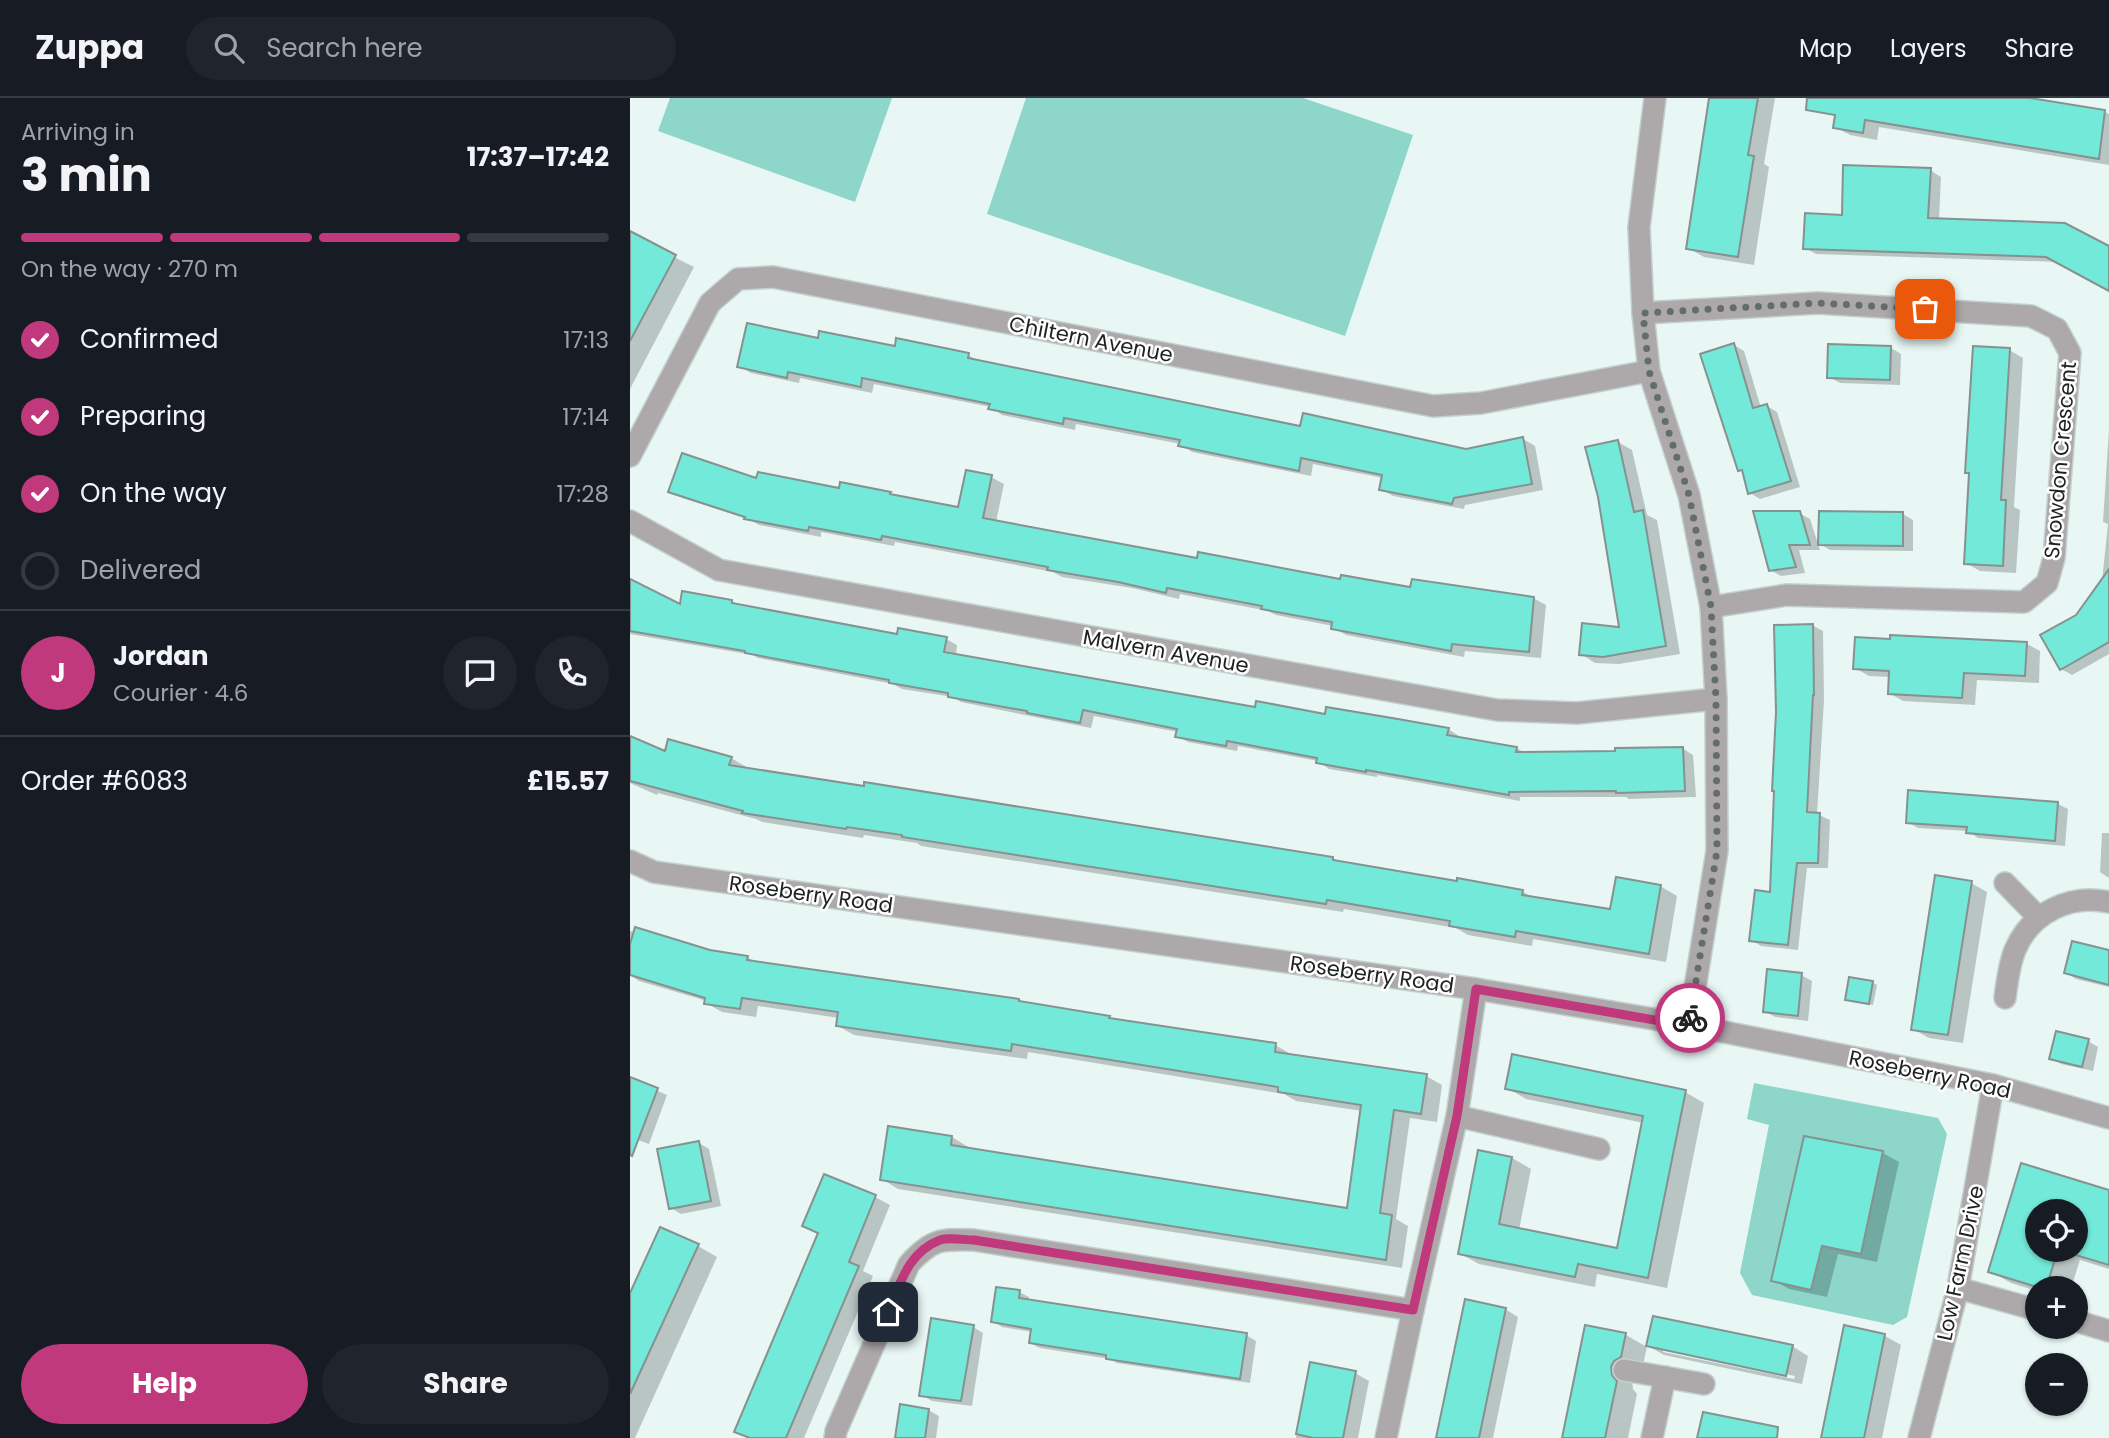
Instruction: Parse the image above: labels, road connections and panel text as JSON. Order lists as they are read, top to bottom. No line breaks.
{"streets":{"street":["Chiltern Avenue","Snowdon Crescent","Malvern Avenue","Roseberry Road","Low Farm Drive"]},"crossings":[["Roseberry Road","Low Farm Drive"]],"page":{"header":"Zuppa","search":"Search here","nav":["Map","Layers","Share"],"heading":["3 min","Arriving in","17:37–17:42"],"panel":["Jordan","Courier · 4.6","Order #6083","£15.57"],"bar":"On the way · 270 m","list":[["Confirmed","17:13"],["Preparing","17:14"],["On the way","17:28"],"Delivered"],"round":"J","map_buttons":["+","−"],"buttons":["Help","Share"]}}
